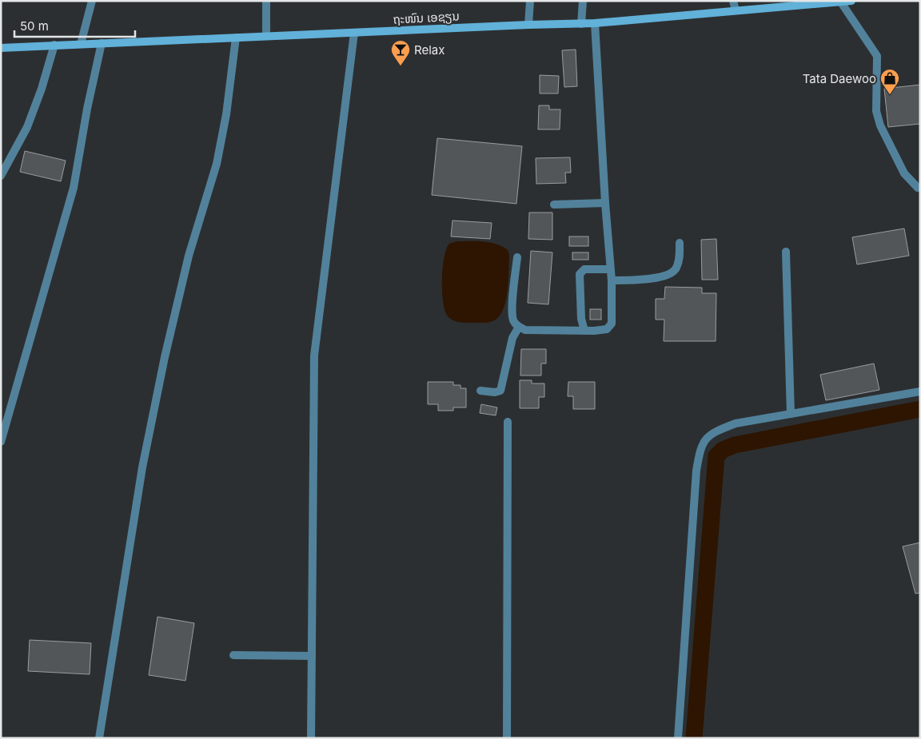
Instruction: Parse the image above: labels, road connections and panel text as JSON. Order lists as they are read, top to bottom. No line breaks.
{"streets":{"main road":["ຖະໜົນ ເອຊຽນ"]},"places":{"bar":["Relax"],"shop":["Tata Daewoo"]},"scale_bar":"50 m"}
